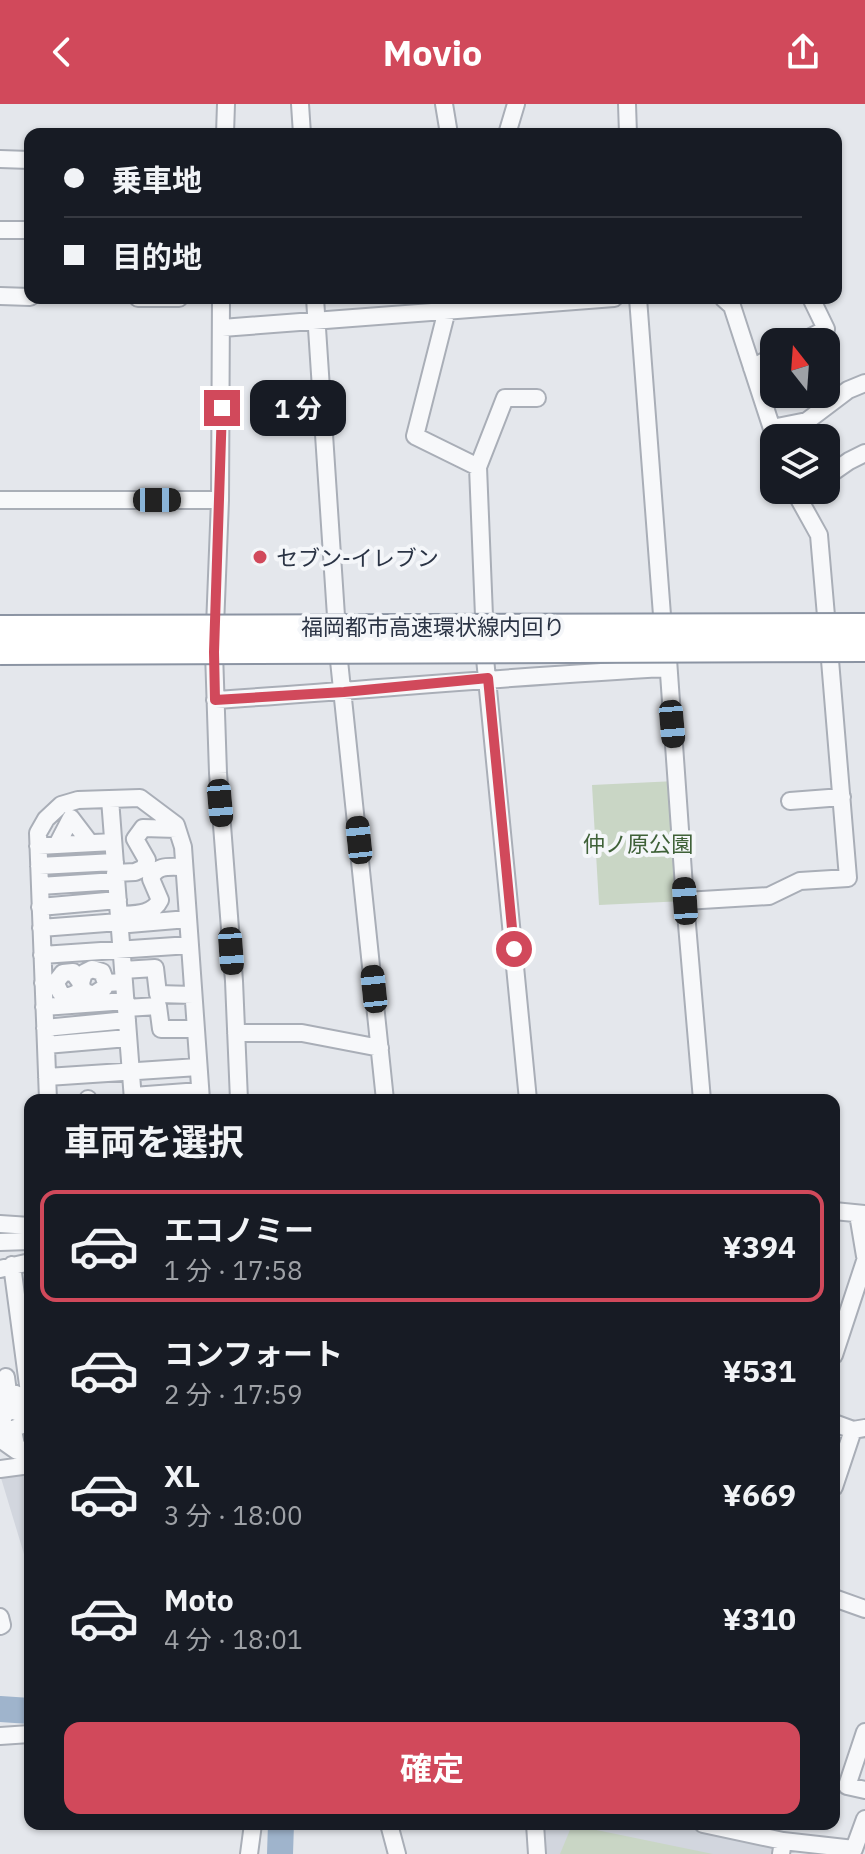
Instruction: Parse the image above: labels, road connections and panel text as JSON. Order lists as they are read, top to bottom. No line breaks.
{"streets":{"highway":["福岡都市高速環状線内回り"]},"parks":["仲ノ原公園"],"places":["セブン-イレブン"],"north":"top","page":{"header":"Movio","banner":["乗車地","目的地"],"bubble":"1 分","heading":"車両を選択","list":[{"name":"エコノミー","note":"1 分 · 17:58","value":"¥394"},{"name":"コンフォート","note":"2 分 · 17:59","value":"¥531"},{"name":"XL","note":"3 分 · 18:00","value":"¥669"},{"name":"Moto","note":"4 分 · 18:01","value":"¥310"}],"buttons":"確定"}}
